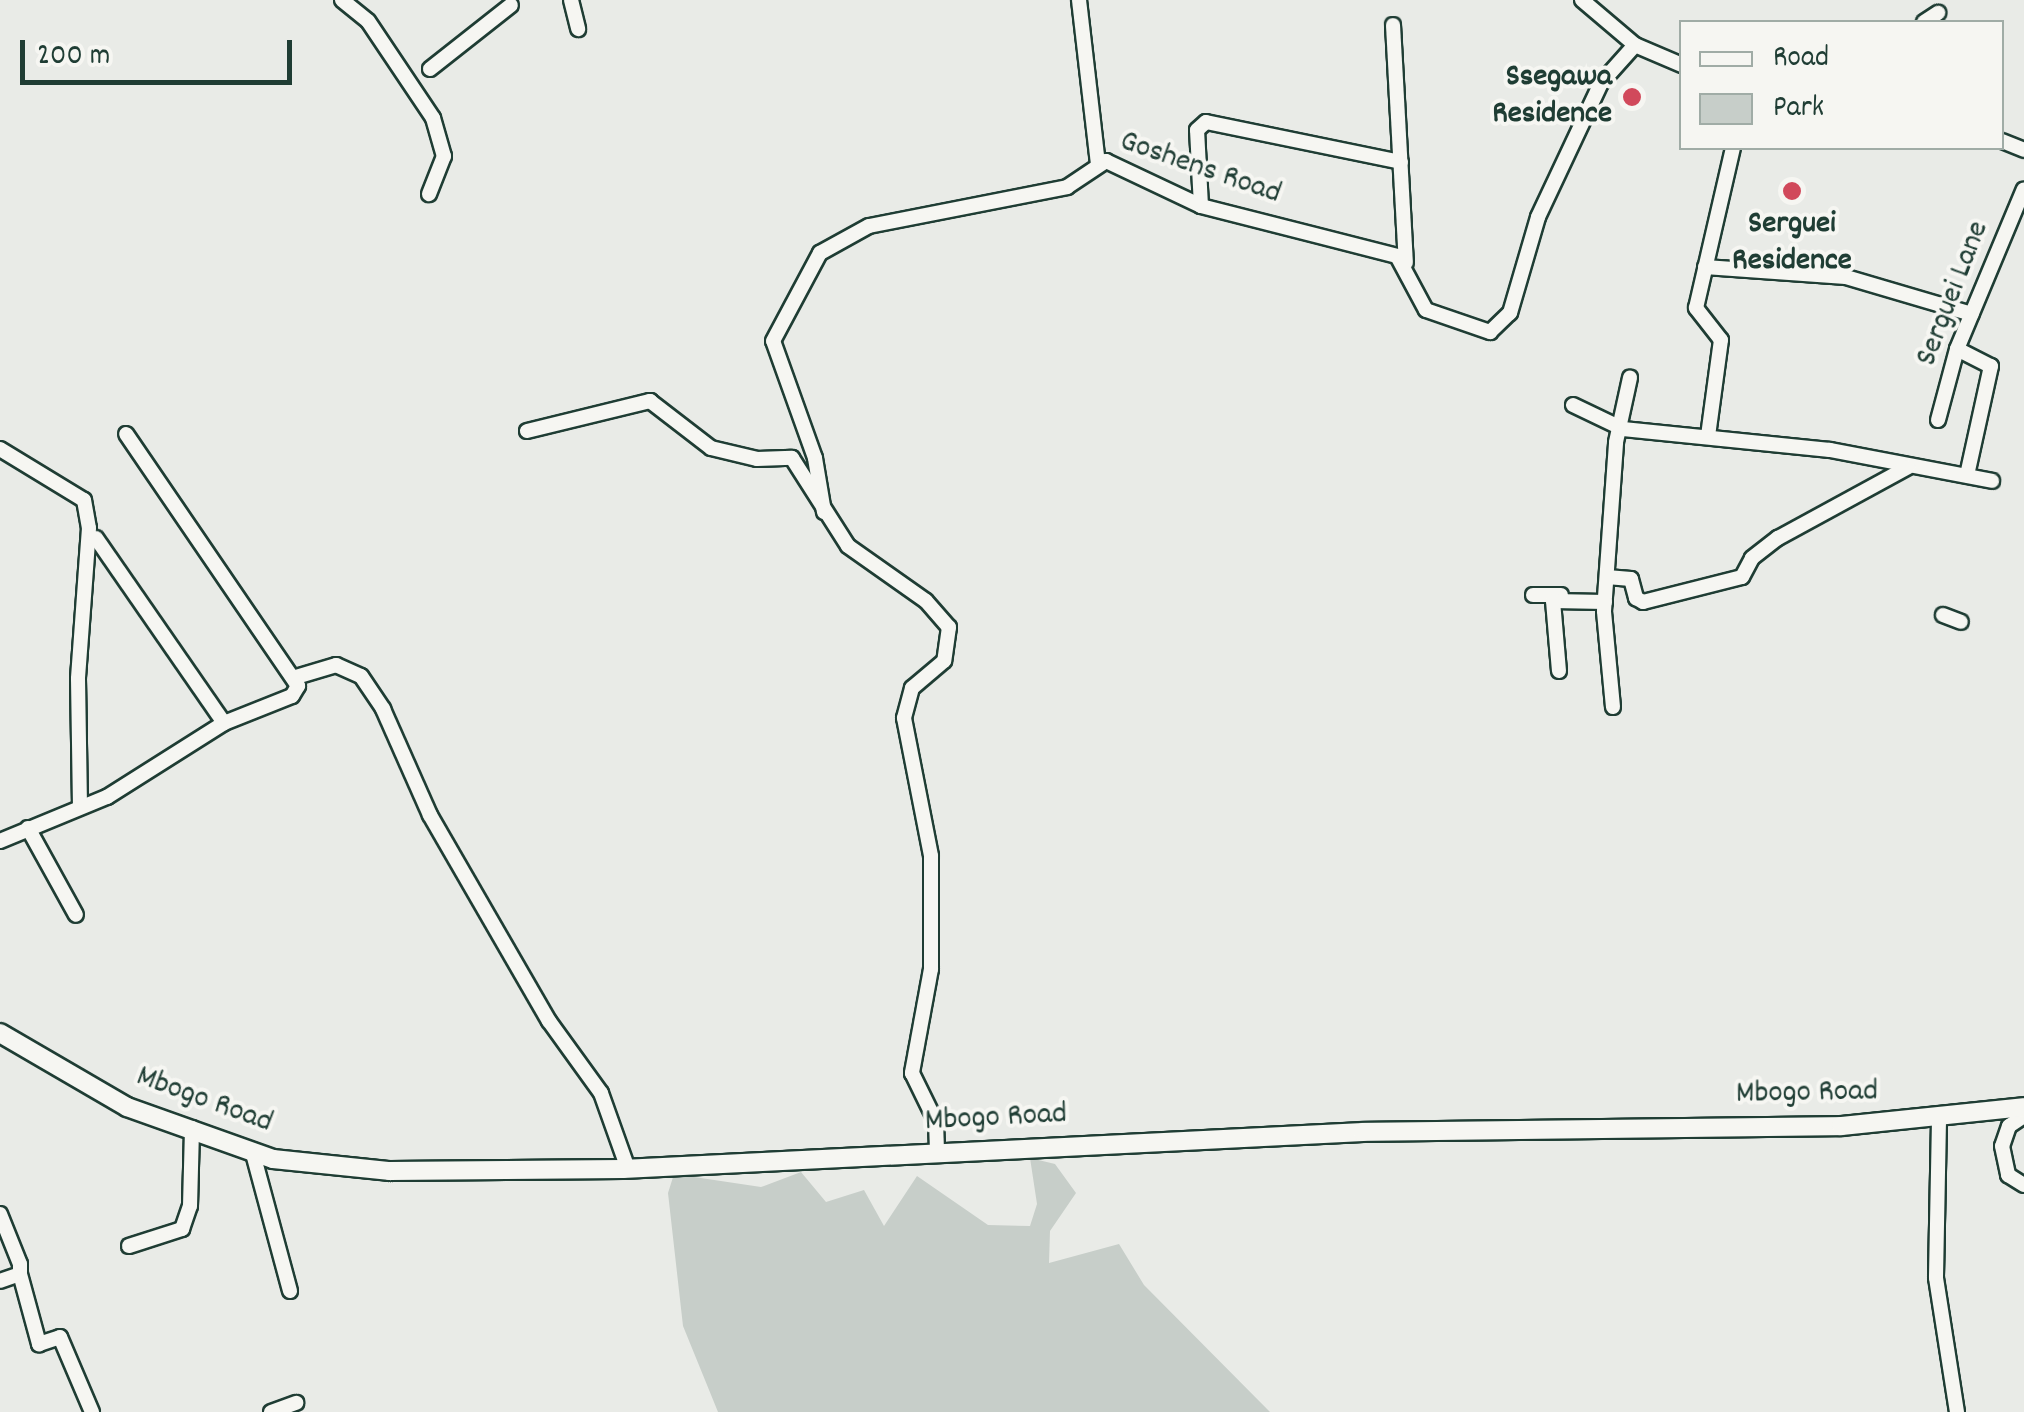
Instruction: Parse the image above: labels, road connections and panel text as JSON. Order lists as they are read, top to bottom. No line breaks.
{"streets":{"main road":["Mbogo Road"],"street":["Goshens Road","Serguei Lane"]},"places":["Ssegawa Residence","Serguei Residence"],"legend":["Road","Park"],"scale_bar":"200 m"}
